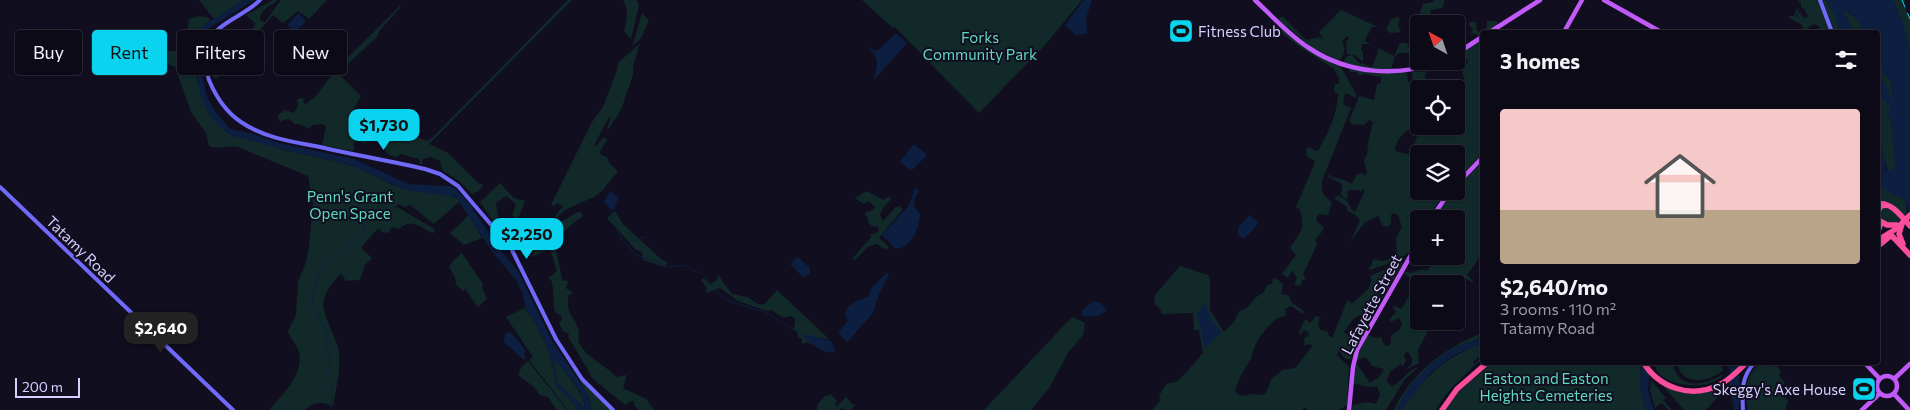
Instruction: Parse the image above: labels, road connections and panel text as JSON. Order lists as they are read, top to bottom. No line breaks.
{"streets":{"main road":["Tatamy Road","Lafayette Street"]},"parks":["Forks Community Park","Penn's Grant Open Space","Easton and Easton Heights Cemeteries"],"places":{"sports":["Fitness Club","Skeggy's Axe House"]},"scale_bar":"200 m","north":"top left","page":{"map_buttons":["+","−"],"chip":["Buy","Rent","Filters","New"],"heading":"3 homes","list":[{"name":"$2,640/mo","note":"3 rooms · 110 m² · Tatamy Road"}],"price":["$1,730","$2,250","$2,640"],"scale":"200 m"}}
